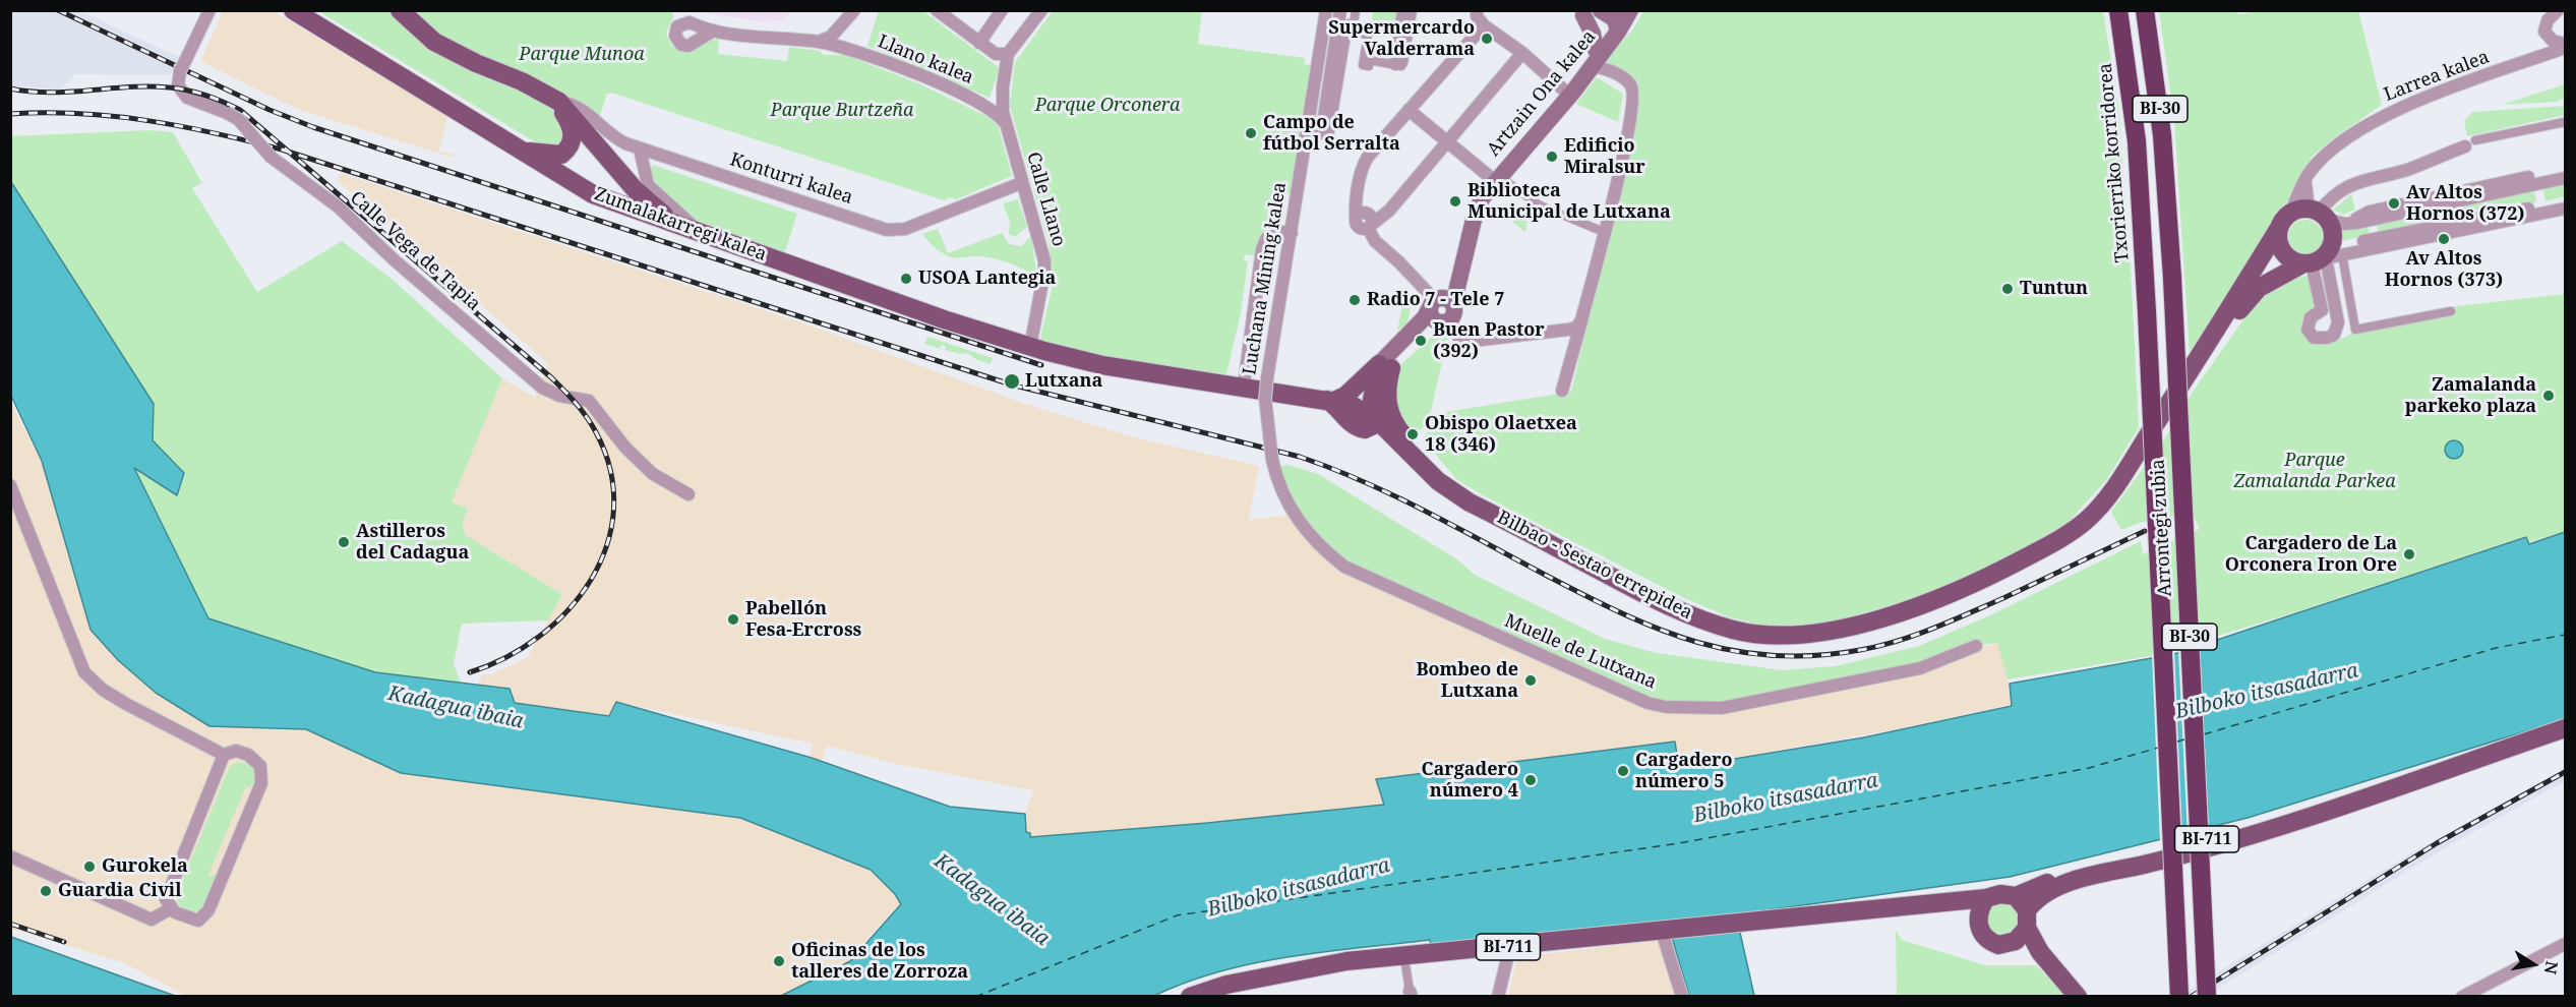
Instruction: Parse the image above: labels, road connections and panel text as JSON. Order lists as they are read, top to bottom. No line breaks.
{"streets":{"highway":["BI-30","Txorierriko korridorea","Arrontegi zubia"],"main road":["Artzain Ona kalea","Zumalakarregi kalea","Bilbao - Sestao errepidea","BI-711"],"street":["Llano kalea","Larrea kalea","Konturri kalea","Calle Llano","Calle Vega de Tapia","Luchana Mining kalea","Muelle de Lutxana"]},"crossings":[["Llano kalea","Calle Llano"],["Larrea kalea","Bilbao - Sestao errepidea"],["Txorierriko korridorea","Arrontegi zubia"],["Konturri kalea","Calle Llano"],["Calle Llano","Zumalakarregi kalea"],["Zumalakarregi kalea","Bilbao - Sestao errepidea"],["Luchana Mining kalea","Muelle de Lutxana"]],"water":["Bilboko itsasadarra","Kadagua ibaia"],"parks":["Parque Munoa","Parque Orconera","Parque Burtzeña","Parque Zamalanda Parkea"],"places":["Supermercardo Valderrama","Campo de fútbol Serralta","Edificio Miralsur","Biblioteca Municipal de Lutxana","Av Altos Hornos (372)","Av Altos Hornos (373)","USOA Lantegia","Tuntun","Radio 7 - Tele 7","Buen Pastor (392)","Lutxana","Zamalanda parkeko plaza","Obispo Olaetxea 18 (346)","Astilleros del Cadagua","Cargadero de La Orconera Iron Ore","Pabellón Fesa-Ercross","Bombeo de Lutxana","Cargadero número 5","Cargadero número 4","Gurokela","Guardia Civil","Oficinas de los talleres de Zorroza"],"north":"right"}
